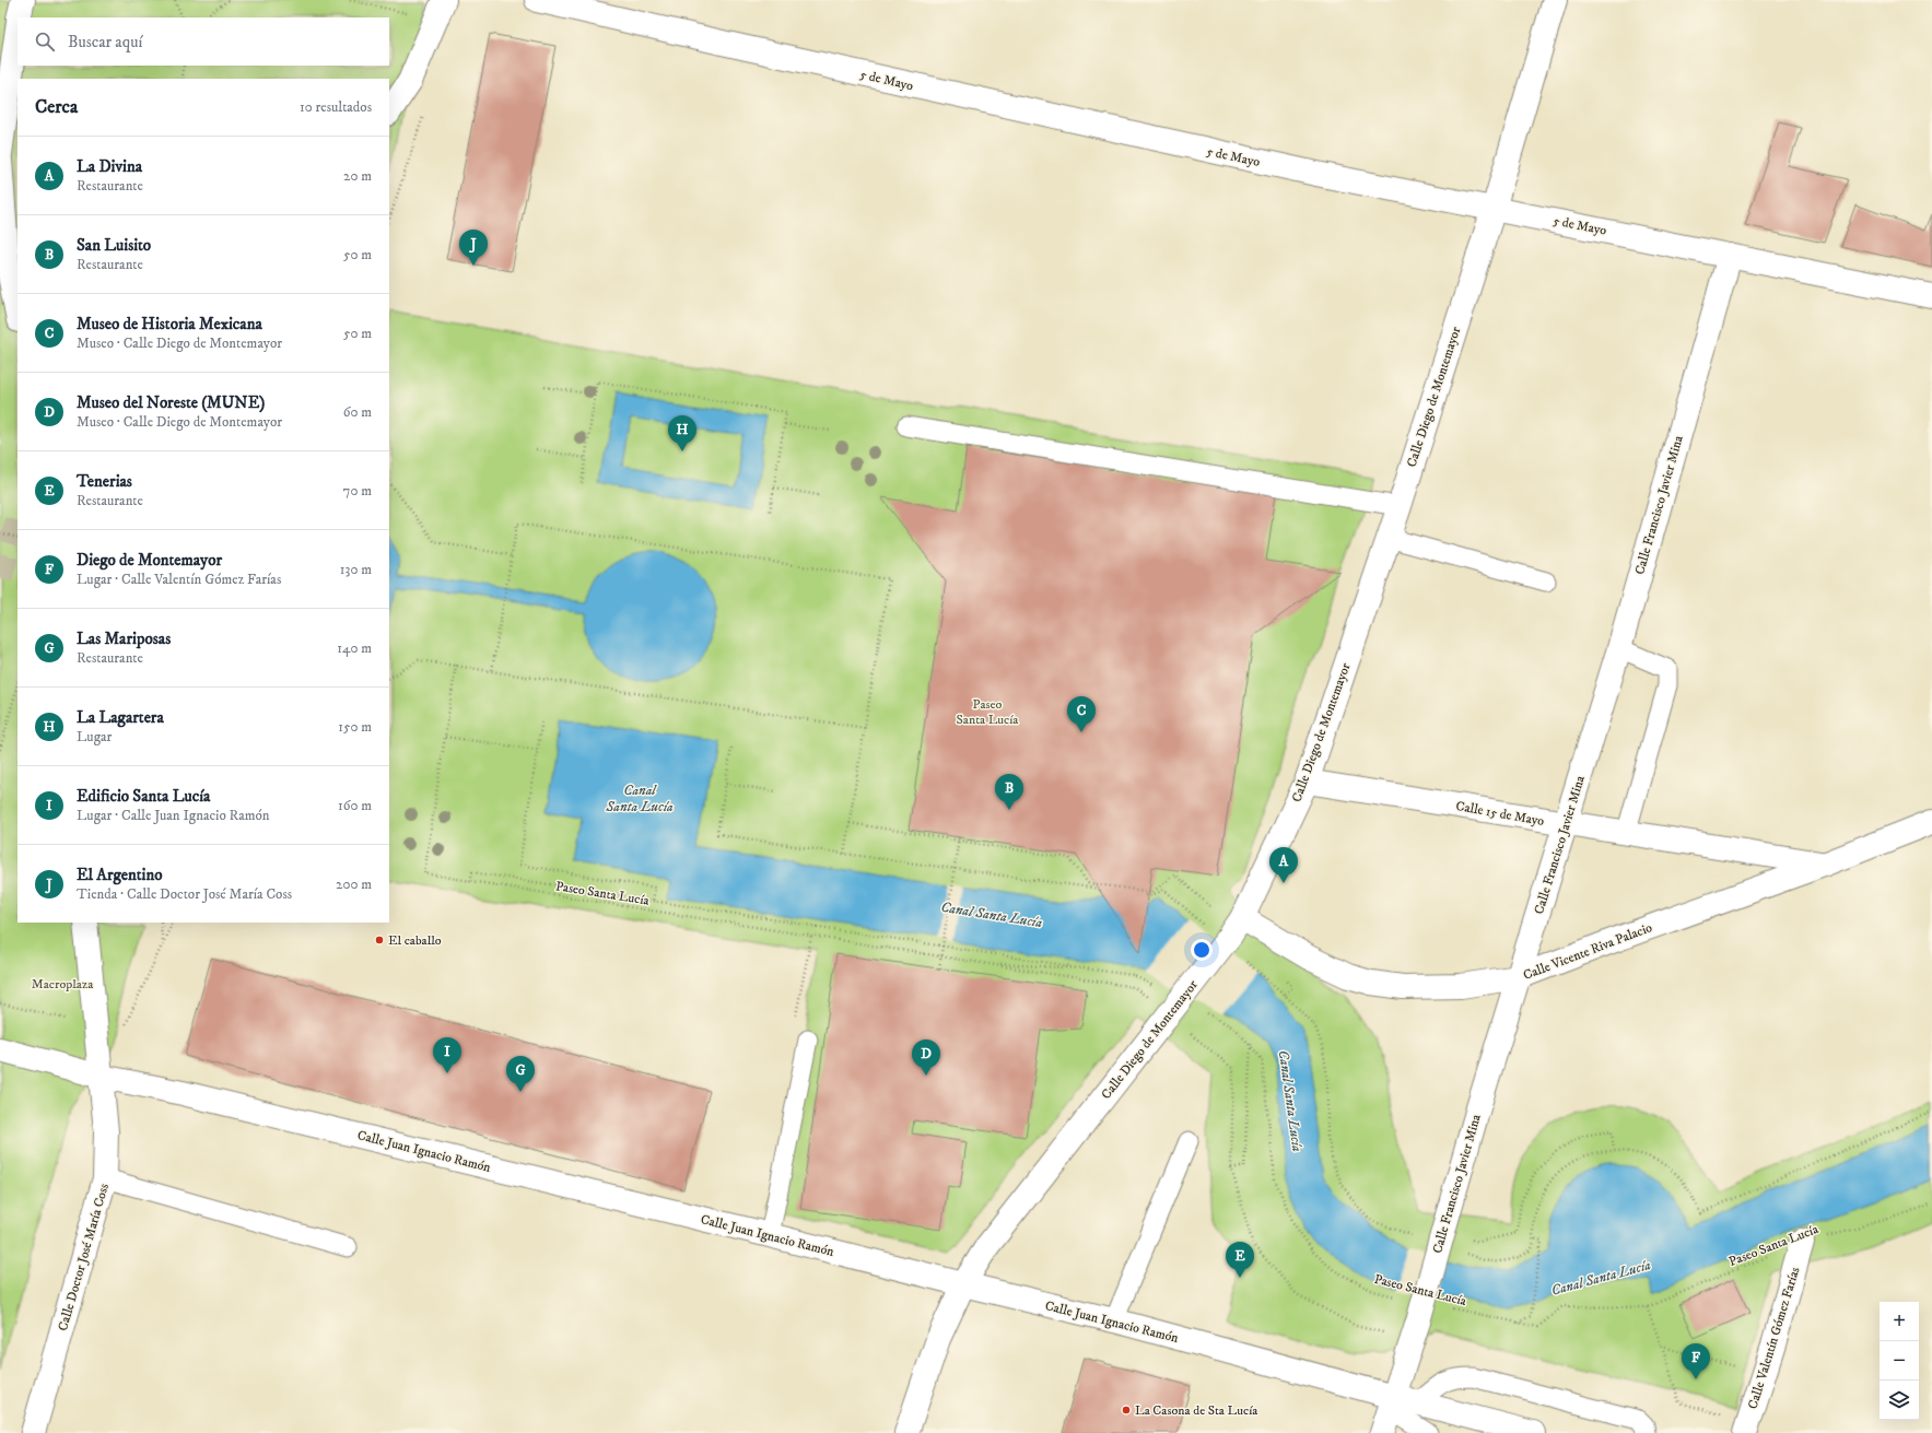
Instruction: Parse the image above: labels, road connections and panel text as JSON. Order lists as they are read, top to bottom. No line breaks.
{"streets":{"street":["5 de Mayo","Calle Diego de Montemayor","Calle Francisco Javier Mina","Calle 15 de Mayo","Calle Vicente Riva Palacio","Calle Juan Ignacio Ramón","Calle Doctor José María Coss","Calle Valentín Gómez Farías"],"path":["Paseo Santa Lucía"]},"crossings":[["5 de Mayo","Calle Diego de Montemayor"],["5 de Mayo","Calle Francisco Javier Mina"],["Calle Diego de Montemayor","Calle 15 de Mayo"],["Calle Diego de Montemayor","Calle Vicente Riva Palacio"],["Calle Diego de Montemayor","Calle Juan Ignacio Ramón"],["Calle Francisco Javier Mina","Calle 15 de Mayo"],["Calle Francisco Javier Mina","Calle Vicente Riva Palacio"],["Calle Francisco Javier Mina","Calle Juan Ignacio Ramón"],["Calle 15 de Mayo","Calle Vicente Riva Palacio"],["Paseo Santa Lucía","Calle Valentín Gómez Farías"],["Calle Juan Ignacio Ramón","Calle Doctor José María Coss"]],"water":["Canal Santa Lucía"],"parks":["Paseo Santa Lucía","Macroplaza"],"places":["El caballo","La Casona de Sta Lucía"],"page":{"search":"Buscar aquí","heading":["Cerca","10 resultados"],"list":[{"mark":"A","name":"La Divina","note":"Restaurante","value":"20 m"},{"mark":"B","name":"San Luisito","note":"Restaurante","value":"50 m"},{"mark":"C","name":"Museo de Historia Mexicana","note":"Museo · Calle Diego de Montemayor","value":"50 m"},{"mark":"D","name":"Museo del Noreste (MUNE)","note":"Museo · Calle Diego de Montemayor","value":"60 m"},{"mark":"E","name":"Tenerias","note":"Restaurante","value":"70 m"},{"mark":"F","name":"Diego de Montemayor","note":"Lugar · Calle Valentín Gómez Farías","value":"130 m"},{"mark":"G","name":"Las Mariposas","note":"Restaurante","value":"140 m"},{"mark":"H","name":"La Lagartera","note":"Lugar","value":"150 m"},{"mark":"I","name":"Edificio Santa Lucía","note":"Lugar · Calle Juan Ignacio Ramón","value":"160 m"},{"mark":"J","name":"El Argentino","note":"Tienda · Calle Doctor José María Coss","value":"200 m"}],"pins":["J","H","C","B","A","I","D","G","E","F"],"map_buttons":["+","−"]}}
